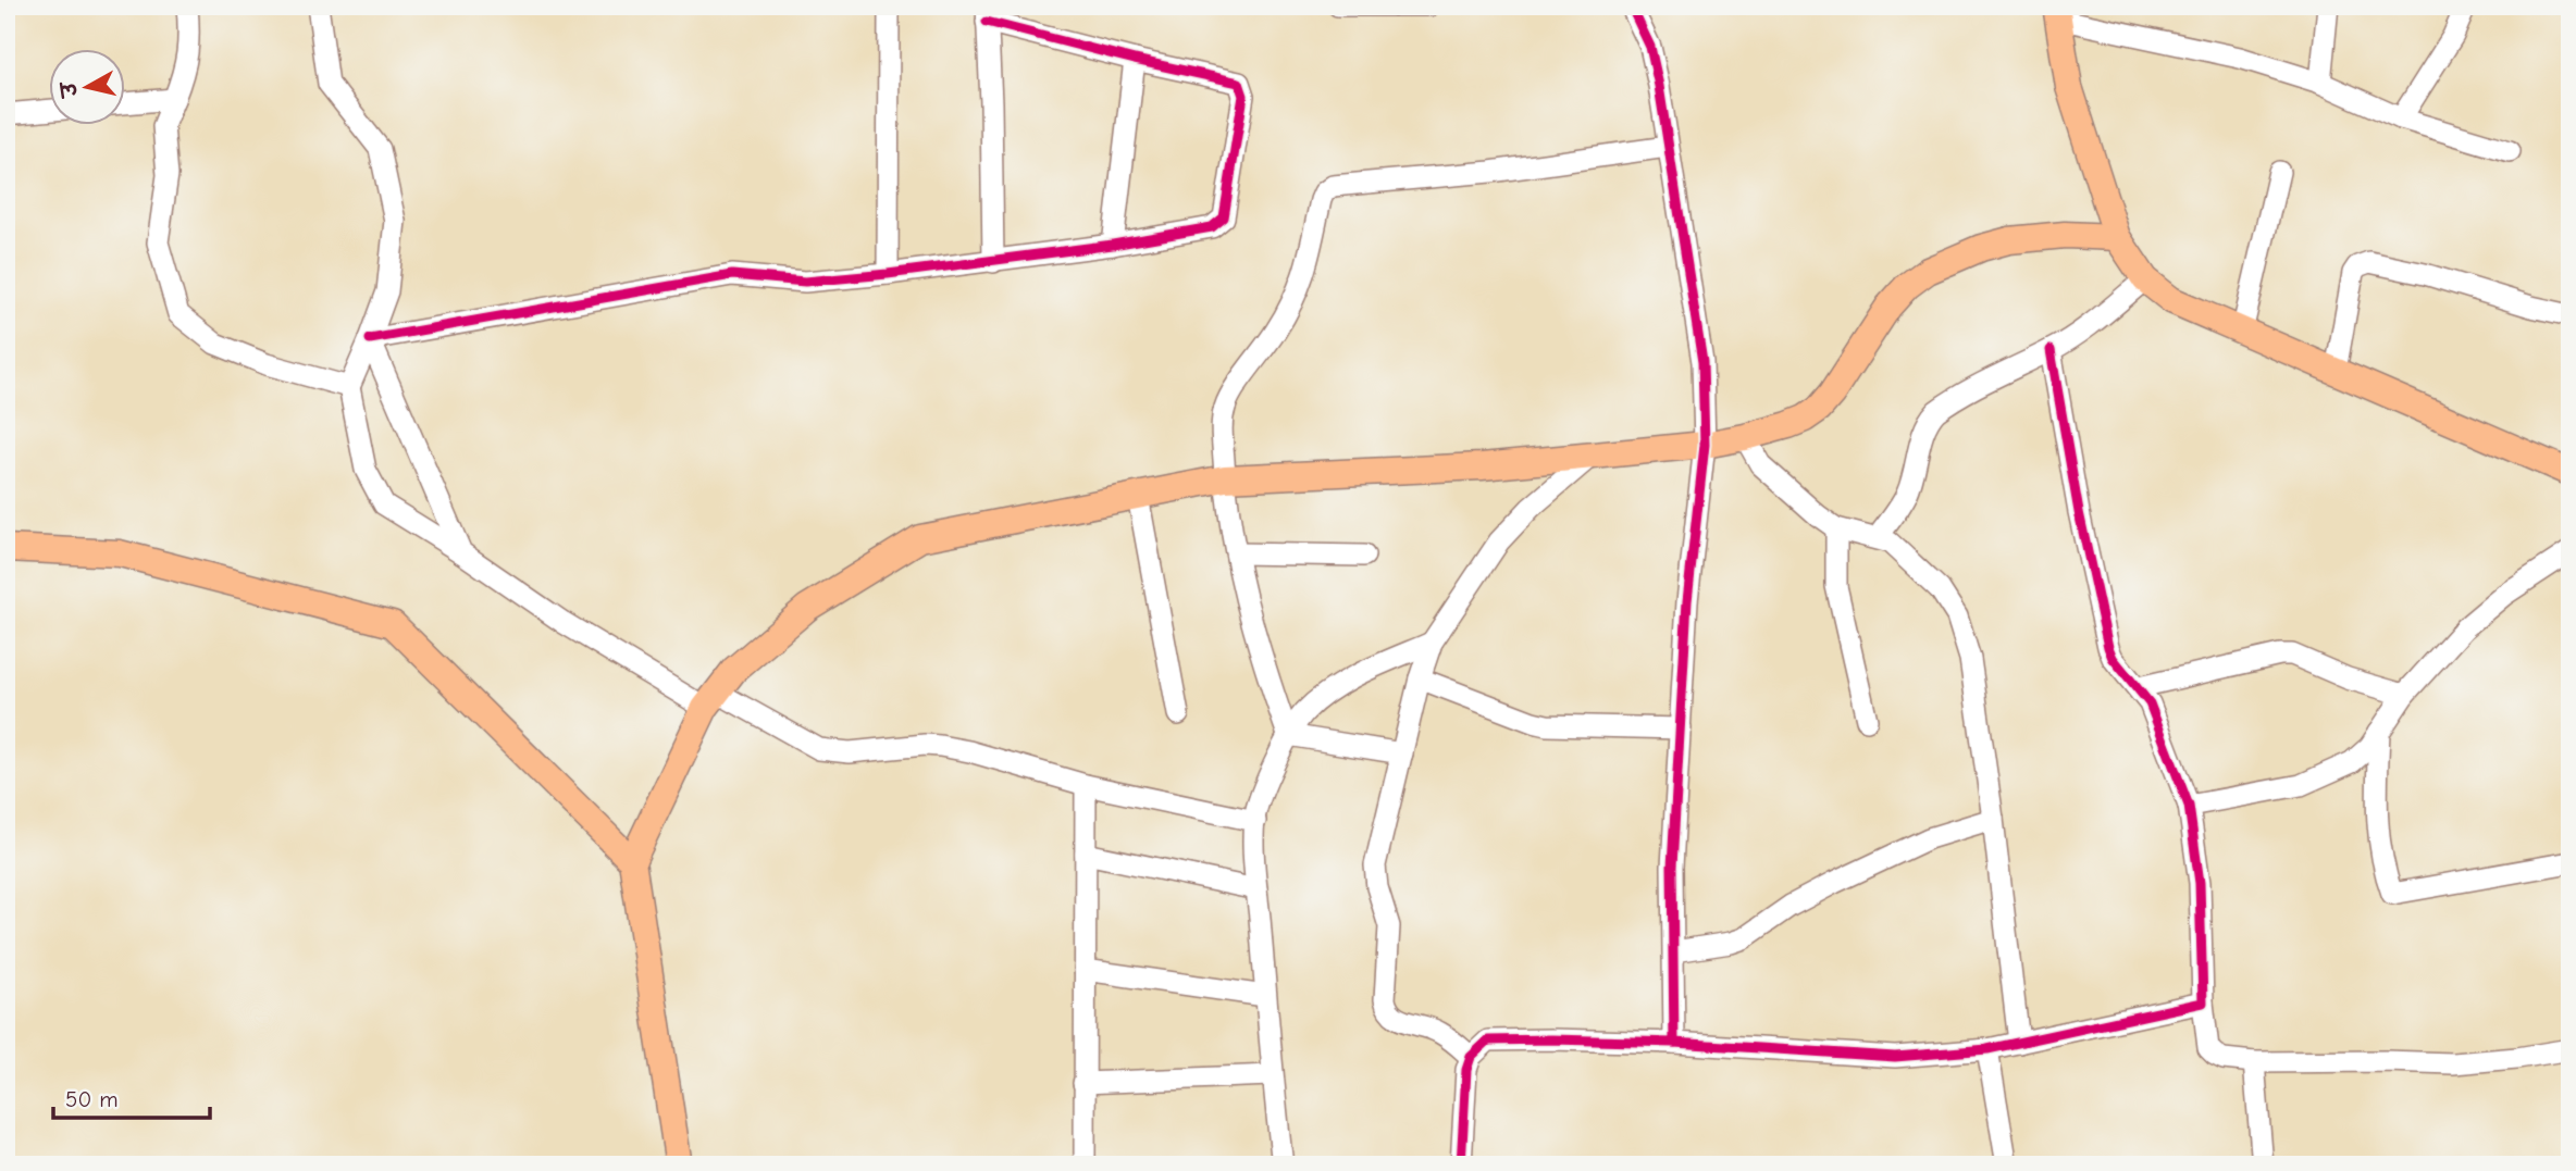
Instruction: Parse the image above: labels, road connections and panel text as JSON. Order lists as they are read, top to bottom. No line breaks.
{"scale_bar":"50 m","north":"left"}
